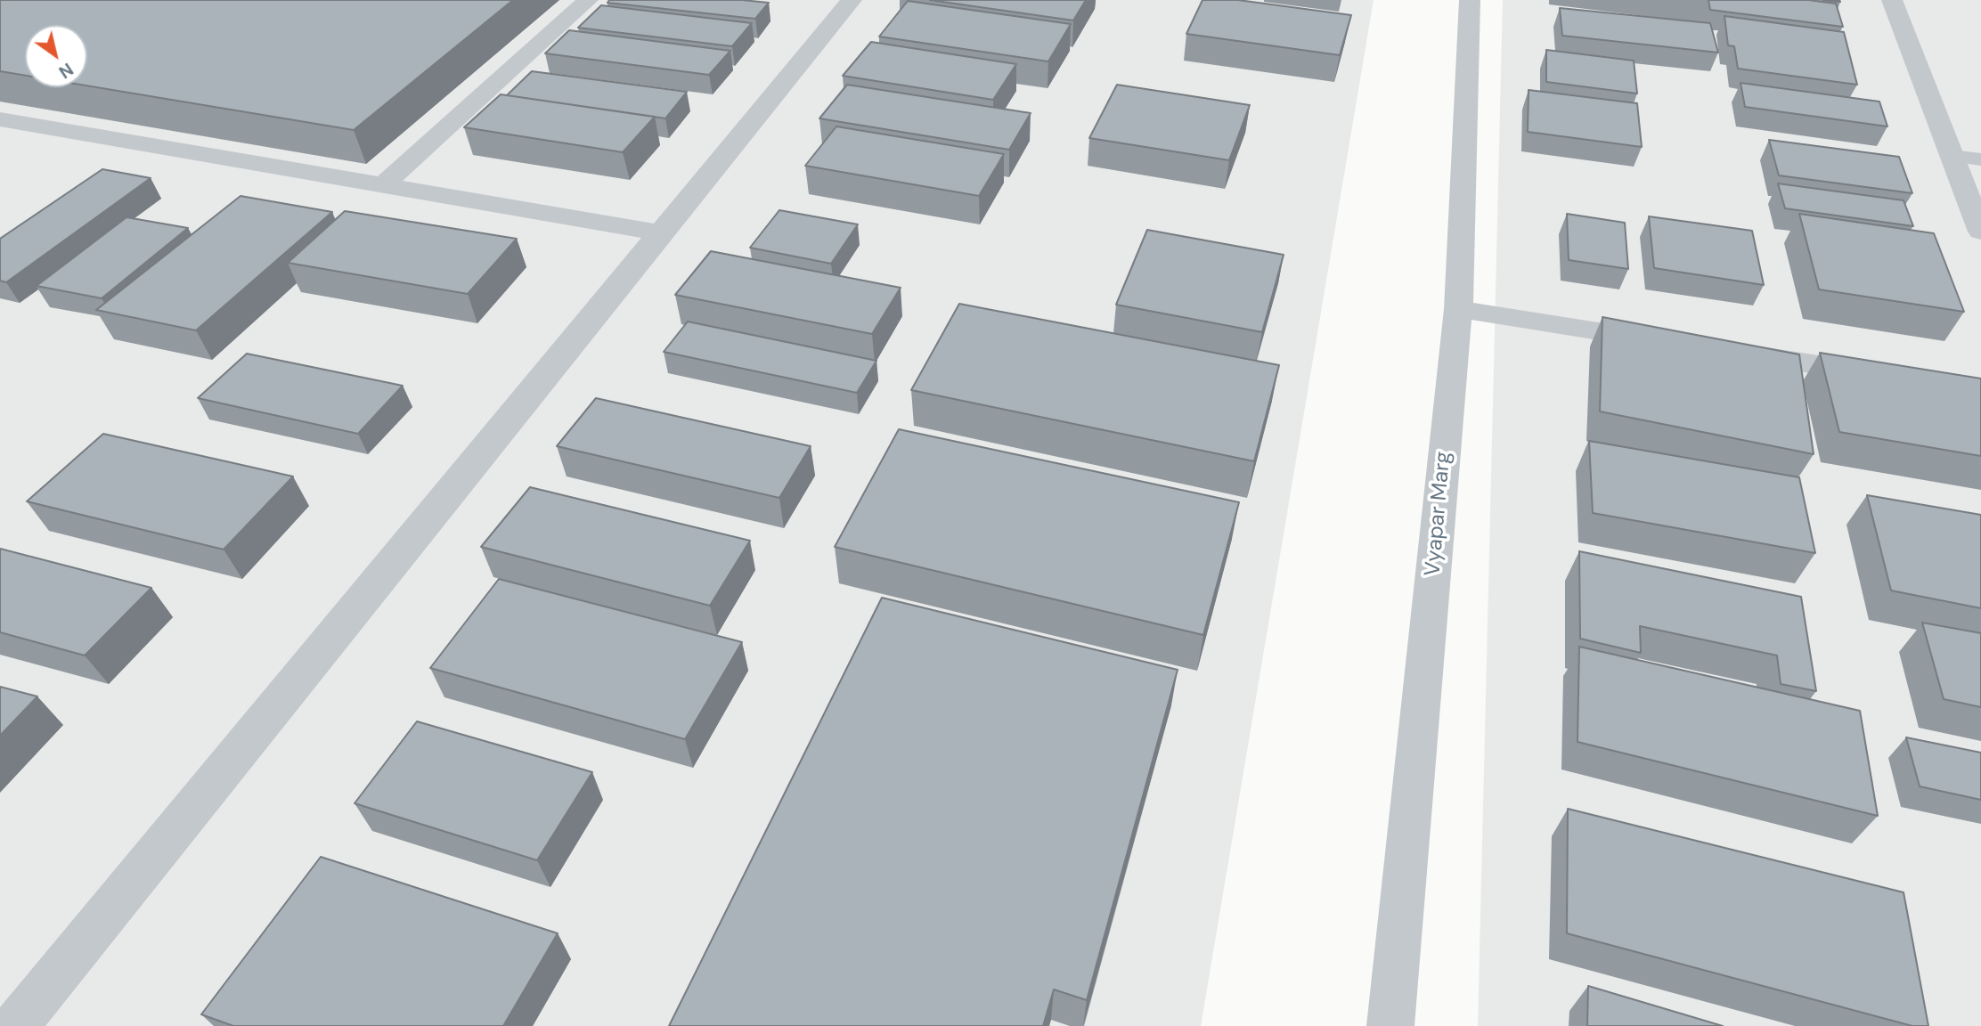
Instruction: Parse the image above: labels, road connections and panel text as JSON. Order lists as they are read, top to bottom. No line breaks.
{"streets":{"street":["Vyapar Marg"]},"north":"bottom right"}
